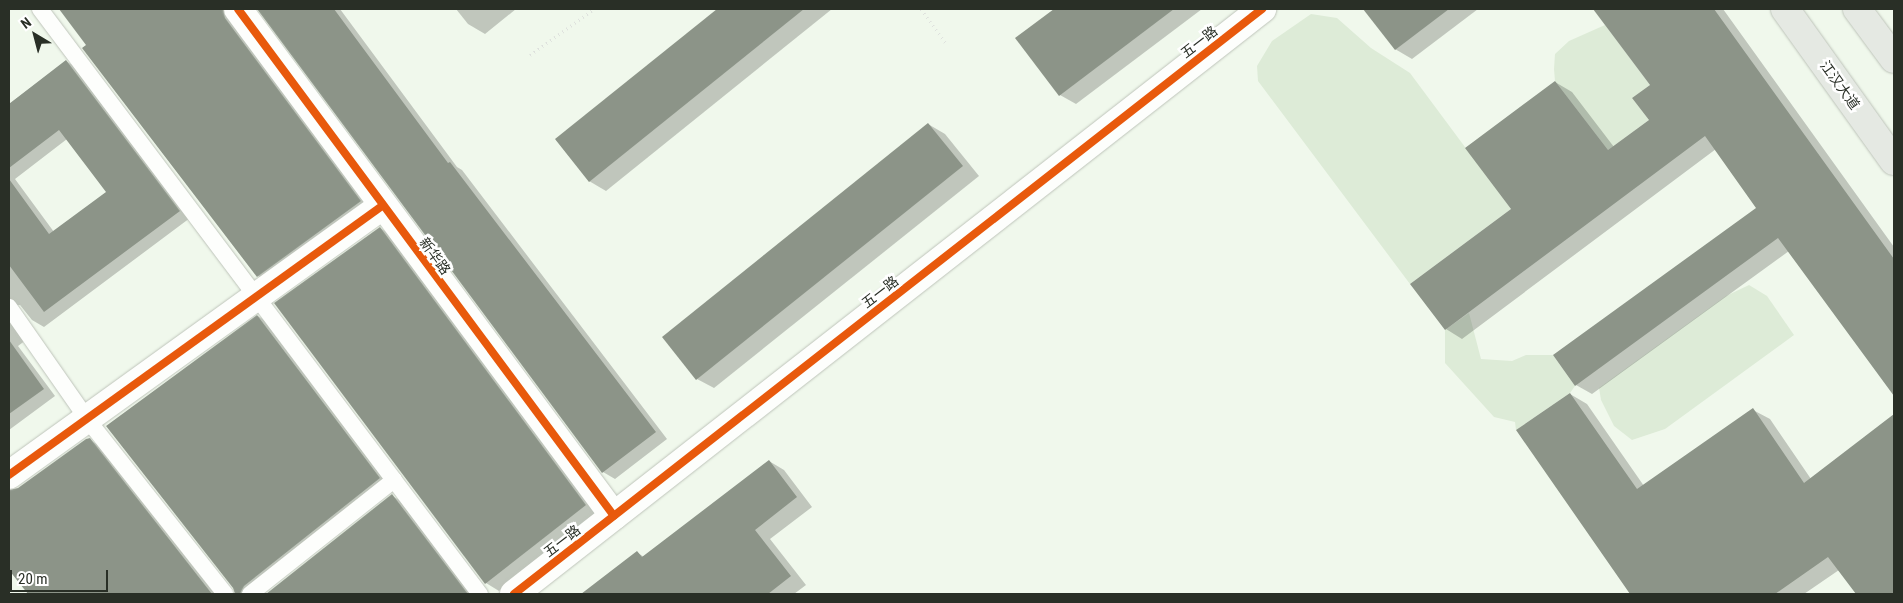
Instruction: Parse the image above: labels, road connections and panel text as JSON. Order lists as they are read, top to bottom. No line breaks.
{"streets":{"main road":["江汉大道"],"street":["五一路","新华路"]},"crossings":[["五一路","新华路"]],"scale_bar":"20 m","north":"top left"}
